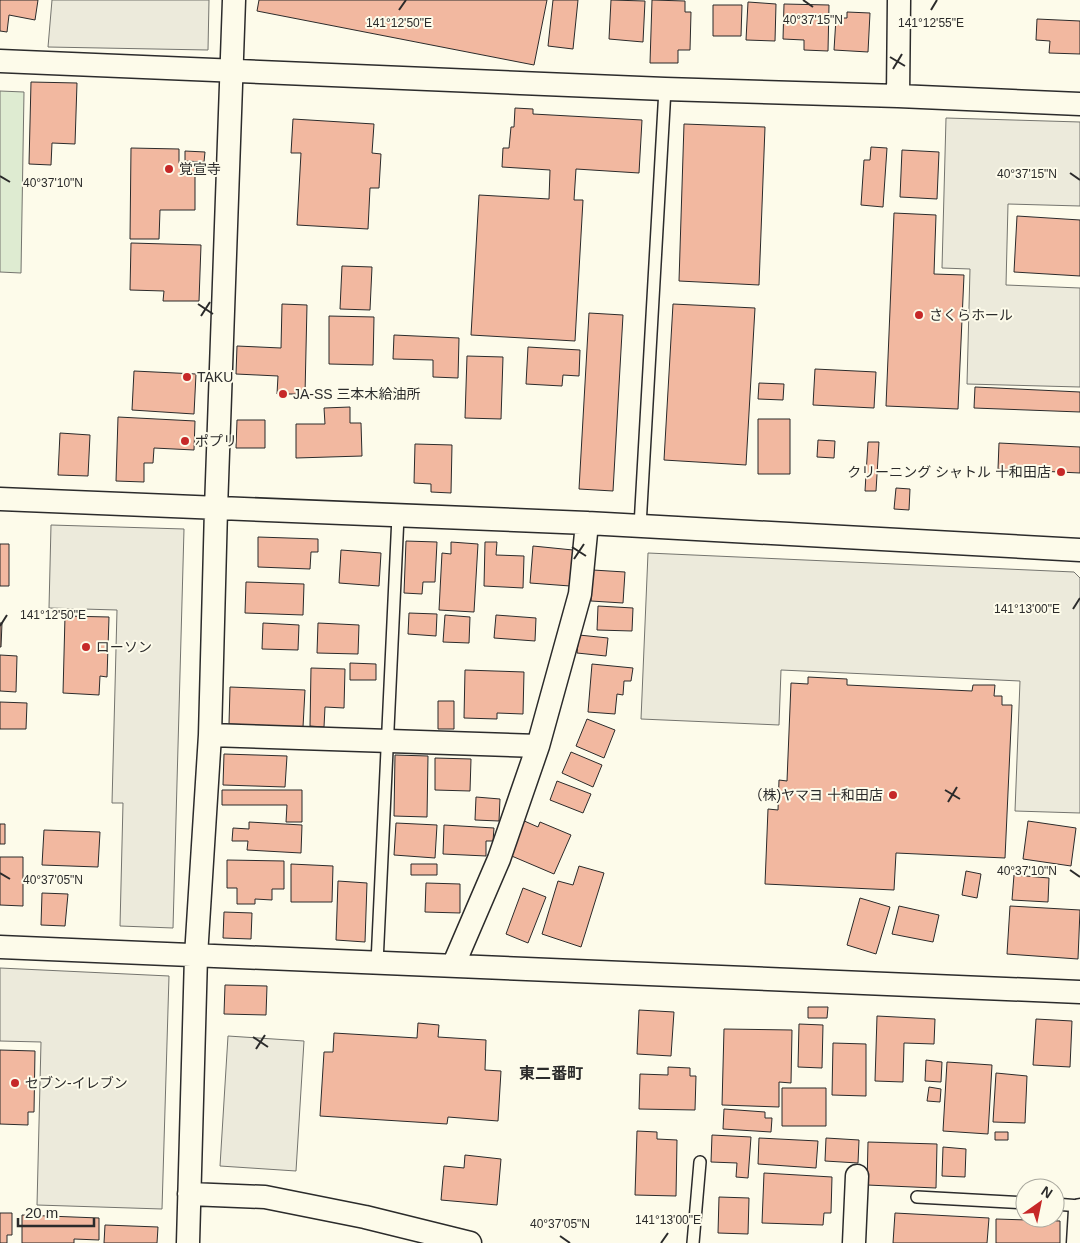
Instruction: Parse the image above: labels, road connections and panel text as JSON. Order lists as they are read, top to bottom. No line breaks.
{"districts":["東二番町"],"places":["覚宣寺","さくらホール","TAKU","JA-SS 三本木給油所","ポプリ","クリーニング シャトル 十和田店","ローソン","（株)ヤマヨ 十和田店","セブン-イレブン"],"scale_bar":"20 m","north":"top right","coordinates":["40°37'15\"N","141°12'50\"E","141°12'55\"E","40°37'10\"N","141°13'00\"E","40°37'05\"N"]}
